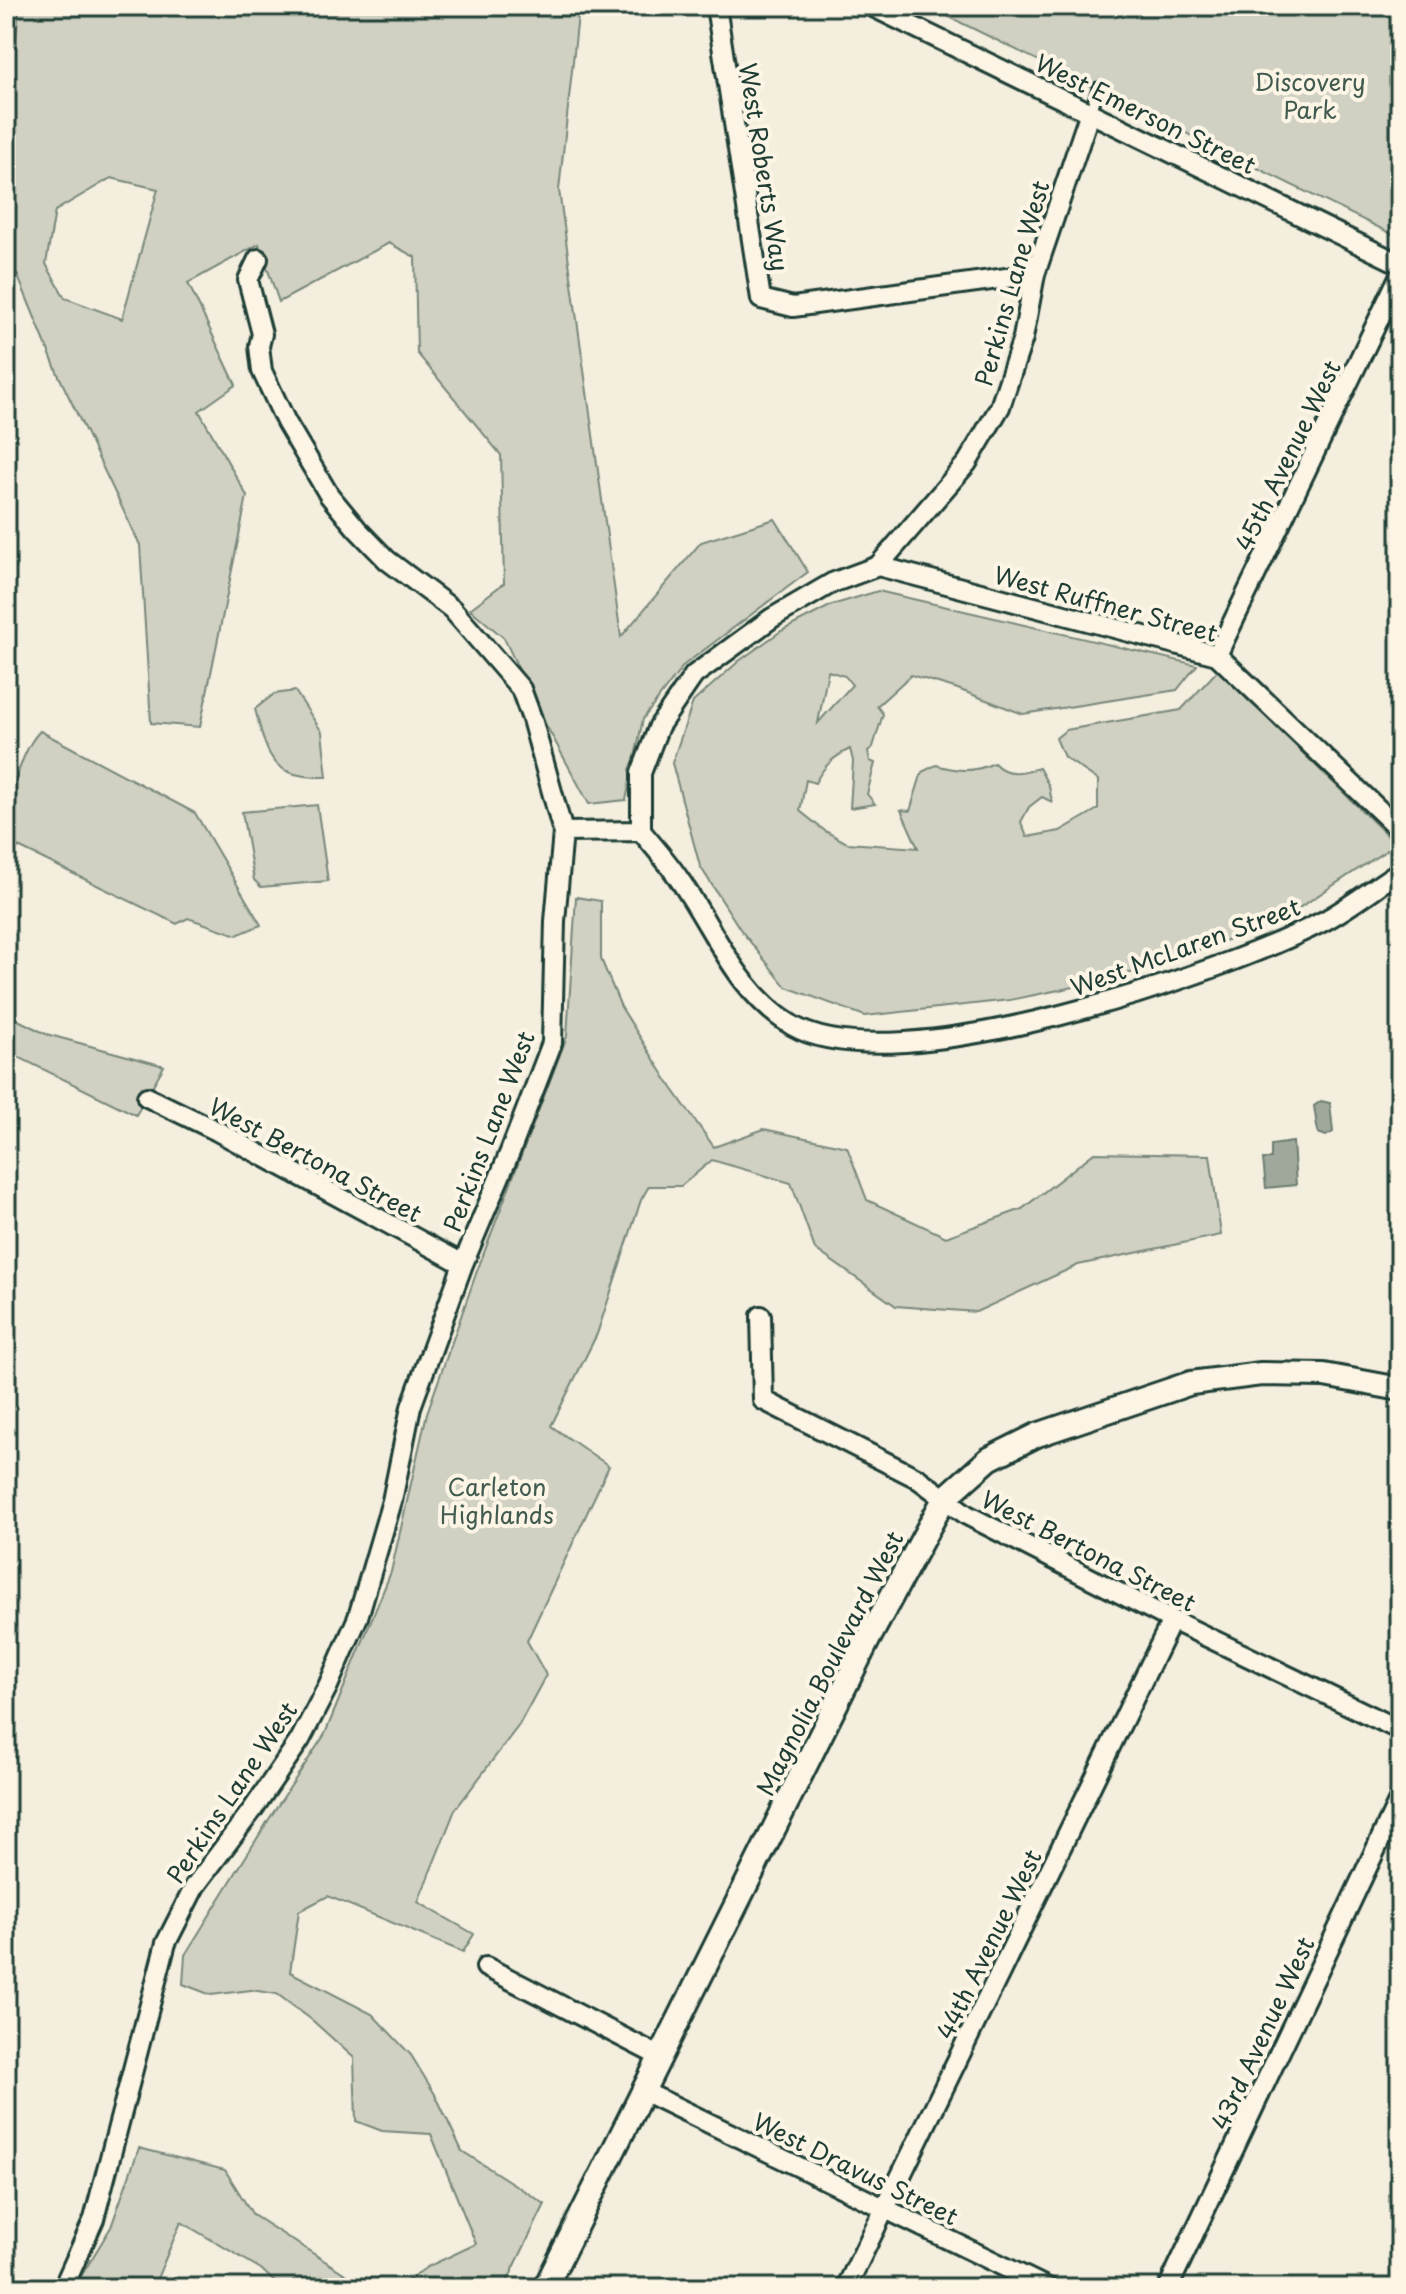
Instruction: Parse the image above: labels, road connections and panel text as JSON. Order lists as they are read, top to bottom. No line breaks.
{"streets":{"street":["West Emerson Street","West Roberts Way","Perkins Lane West","45th Avenue West","West Ruffner Street","West McLaren Street","West Bertona Street","Magnolia Boulevard West","44th Avenue West","43rd Avenue West","West Dravus Street"]},"crossings":[["West Emerson Street","Perkins Lane West"],["West Roberts Way","Perkins Lane West"],["Perkins Lane West","West Ruffner Street"],["Perkins Lane West","West McLaren Street"],["Perkins Lane West","West Bertona Street"],["45th Avenue West","West Ruffner Street"],["West Bertona Street","Magnolia Boulevard West"],["West Bertona Street","44th Avenue West"],["Magnolia Boulevard West","West Dravus Street"],["44th Avenue West","West Dravus Street"]],"parks":["Discovery Park","Carleton Highlands"]}
